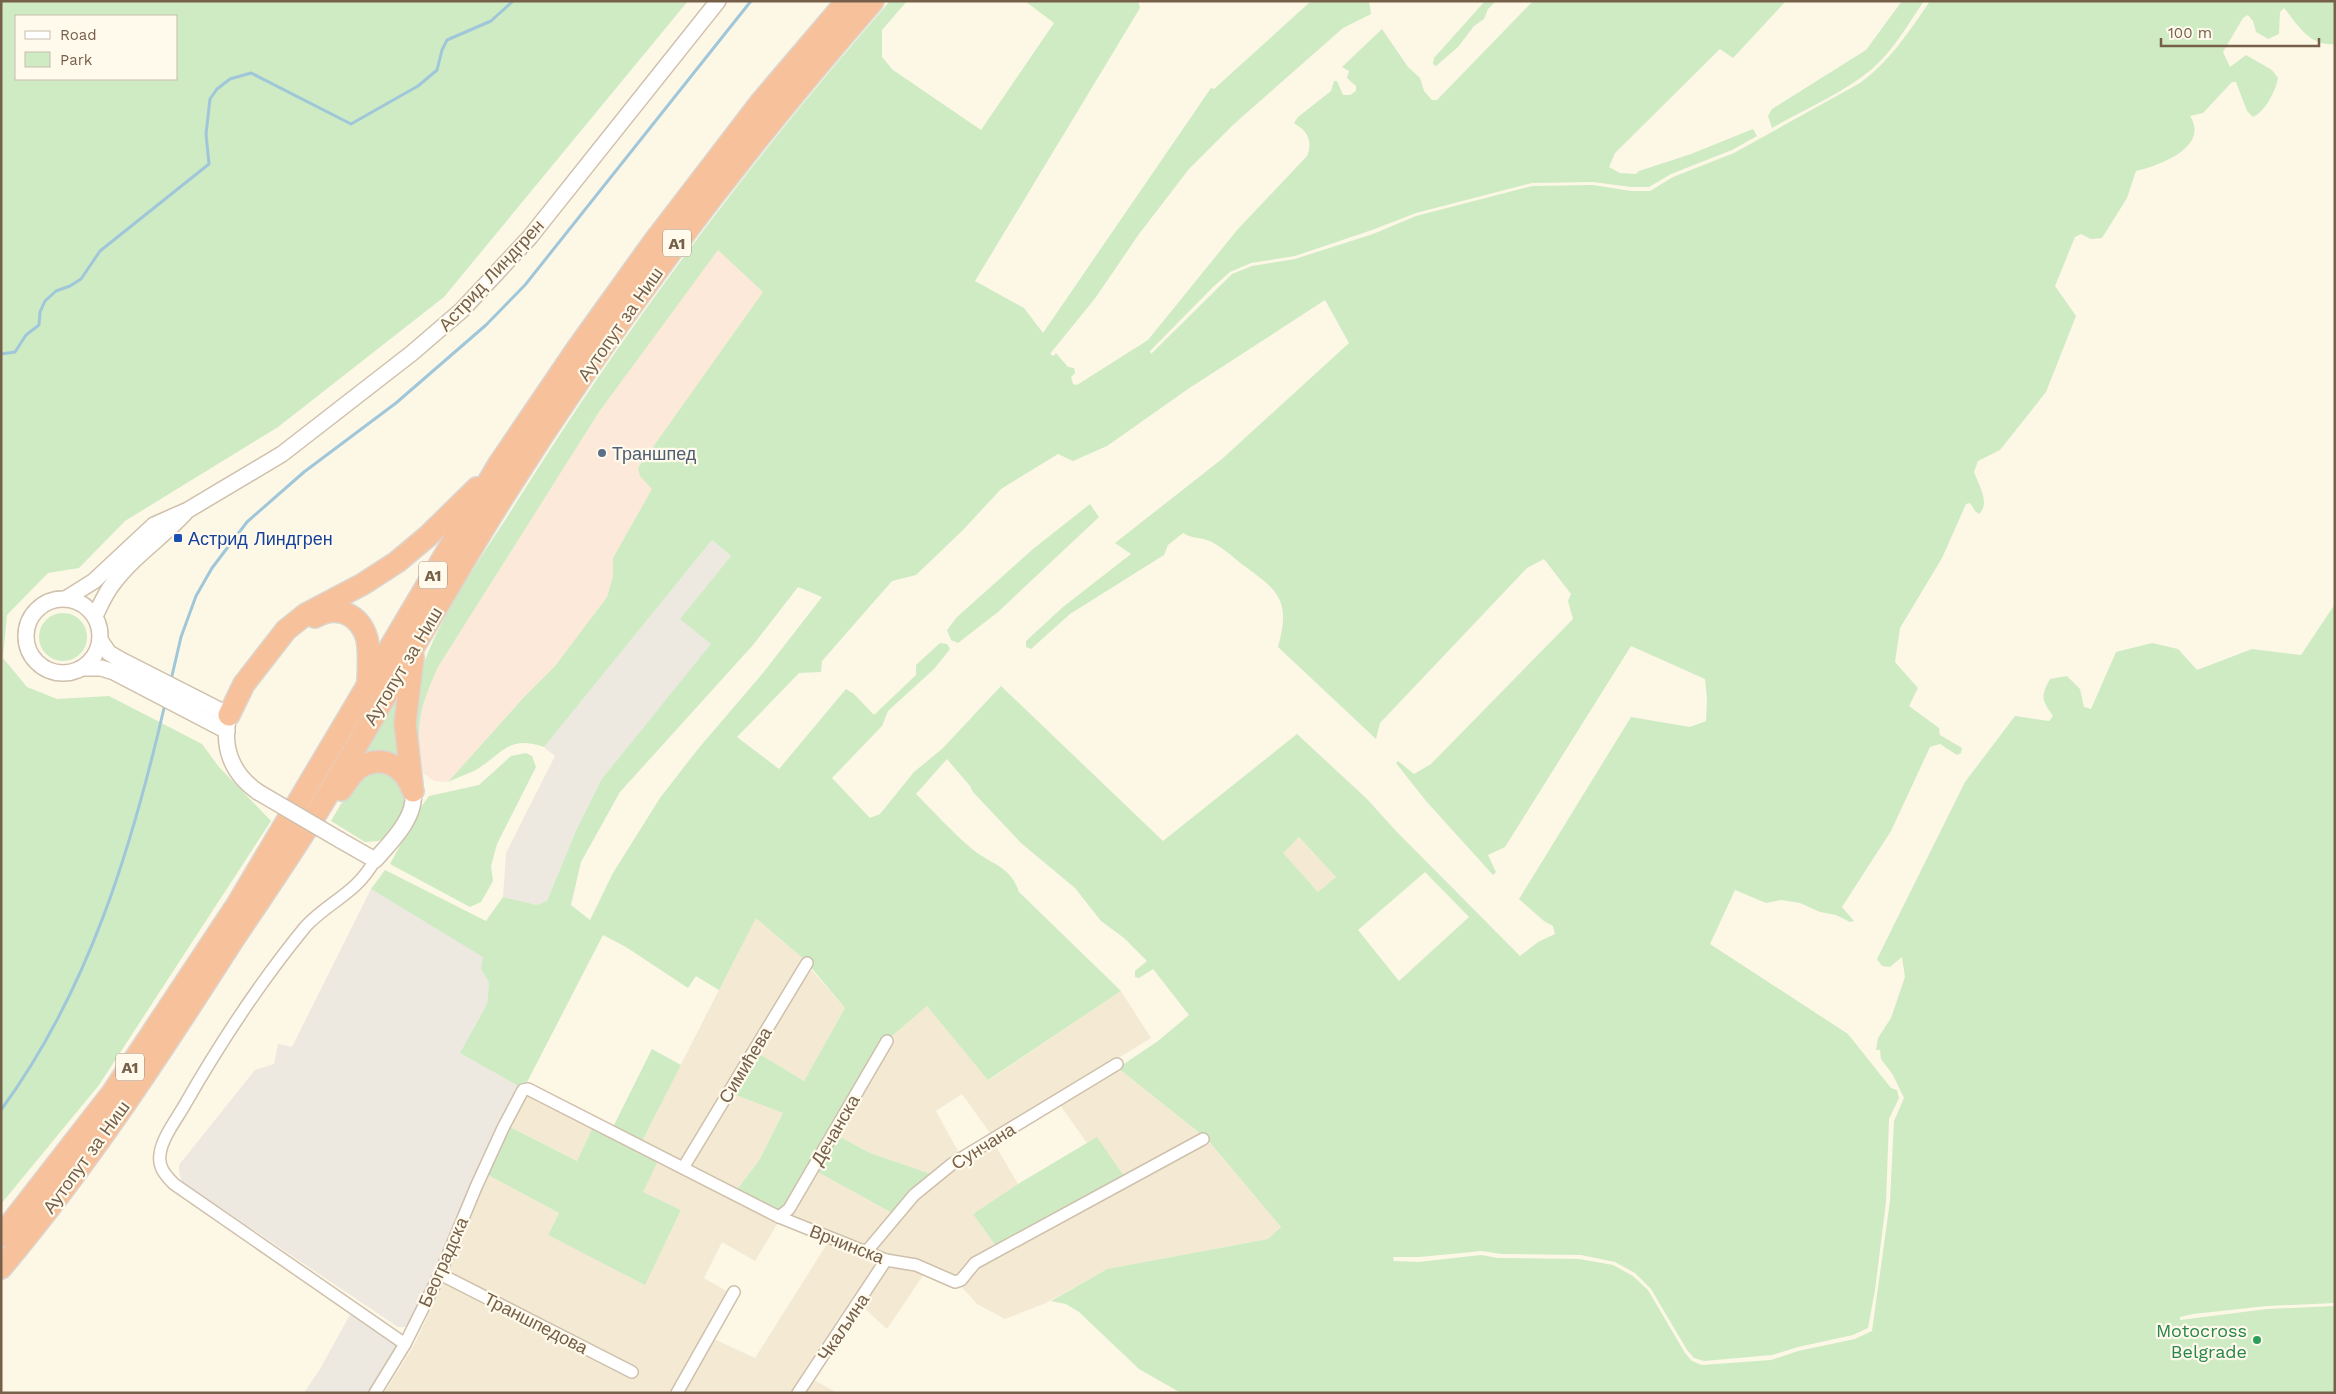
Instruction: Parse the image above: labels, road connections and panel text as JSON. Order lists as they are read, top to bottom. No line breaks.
{"streets":{"highway":["A1","Аутопут за Ниш"],"street":["Астрид Линдгрен","Симићева","Дечанска","Сунчана","Врчинска","Београдска","Траншпедова","Чкаљина"]},"crossings":[["Симићева","Врчинска"],["Дечанска","Врчинска"],["Сунчана","Врчинска"],["Врчинска","Београдска"],["Врчинска","Чкаљина"],["Београдска","Траншпедова"]],"places":{"other":["Траншпед","Motocross Belgrade"],"transit":["Астрид Линдгрен"]},"legend":["Road","Park"],"scale_bar":"100 m"}
